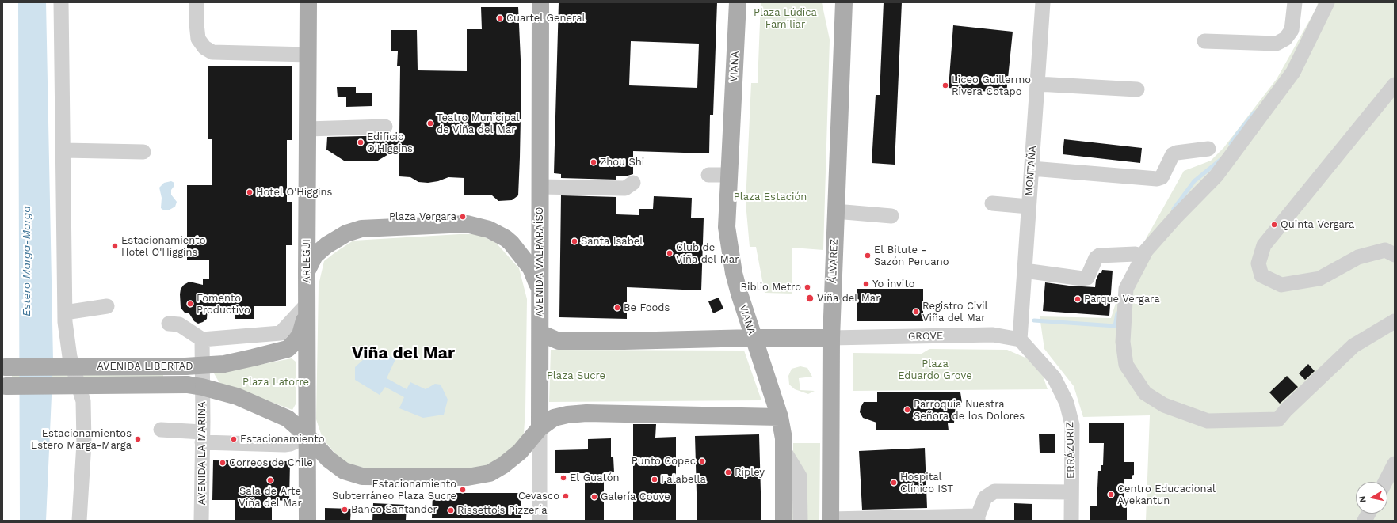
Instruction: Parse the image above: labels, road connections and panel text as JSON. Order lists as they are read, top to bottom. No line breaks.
{"streets":{"main road":["VIANA","ARLEGUI","ÁLVAREZ","AVENIDA VALPARAÍSO","AVENIDA LIBERTAD"],"street":["MONTAÑA","GROVE","ERRÁZURIZ","AVENIDA LA MARINA"]},"crossings":[["MONTAÑA","GROVE"],["MONTAÑA","ERRÁZURIZ"],["ÁLVAREZ","GROVE"],["GROVE","ERRÁZURIZ"],["AVENIDA LIBERTAD","AVENIDA LA MARINA"]],"districts":["Viña del Mar"],"water":["Estero Marga-Marga"],"parks":["Plaza Lúdica Familiar","Plaza Estación","Plaza Eduardo Grove","Plaza Sucre","Plaza Latorre"],"places":["Cuartel General","Liceo Guillermo Rivera Cotapo","Teatro Municipal de Viña del Mar","Edificio O'Higgins","Zhou Shi","Hotel O'Higgins","Plaza Vergara","Quinta Vergara","Santa Isabel","Estacionamiento Hotel O'Higgins","Club de Viña del Mar","El Bitute - Sazón Peruano","Yo invito","Biblio Metro","Viña del Mar","Parque Vergara","Fomento Productivo","Be Foods","Registro Civil Viña del Mar","Parroquia Nuestra Señora de los Dolores","Estacionamientos Estero Marga-Marga","Estacionamiento","Punto Copec","Correos de Chile","Ripley","El Guatón","Falabella","Sala de Arte Viña del Mar","Hospital Clínico IST","Estacionamiento Subterráneo Plaza Sucre","Centro Educacional Ayekantun","Cevasco","Galería Couve","Banco Santander","Rissetto's Pizzería"],"north":"left"}
